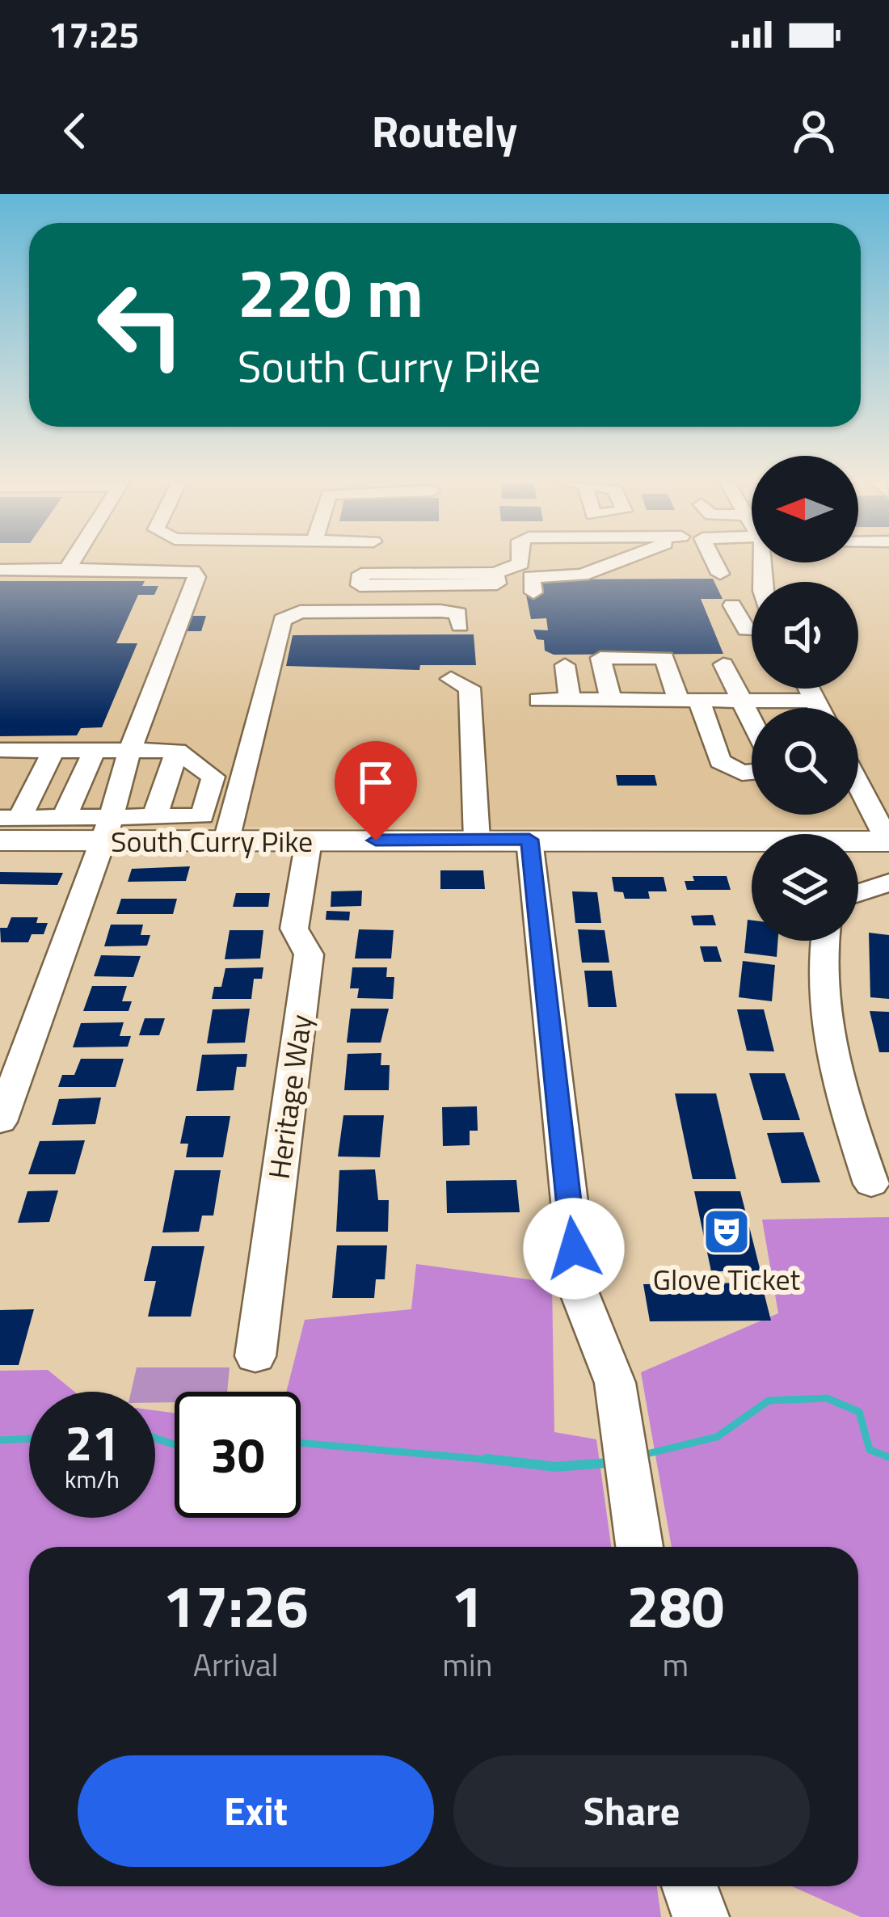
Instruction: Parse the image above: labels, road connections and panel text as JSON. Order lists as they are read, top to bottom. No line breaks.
{"streets":{"main road":["South Curry Pike"],"street":["Heritage Way"]},"crossings":[["South Curry Pike","Heritage Way"]],"places":{"theatre":["Glove Ticket"]},"north":"left","page":{"status":"17:25","header":"Routely","turn":["220 m","South Curry Pike"],"speed":"21 km/h","limit":"30","eta":["17:26","Arrival","1","min","280","m"],"buttons":["Exit","Share"]}}
